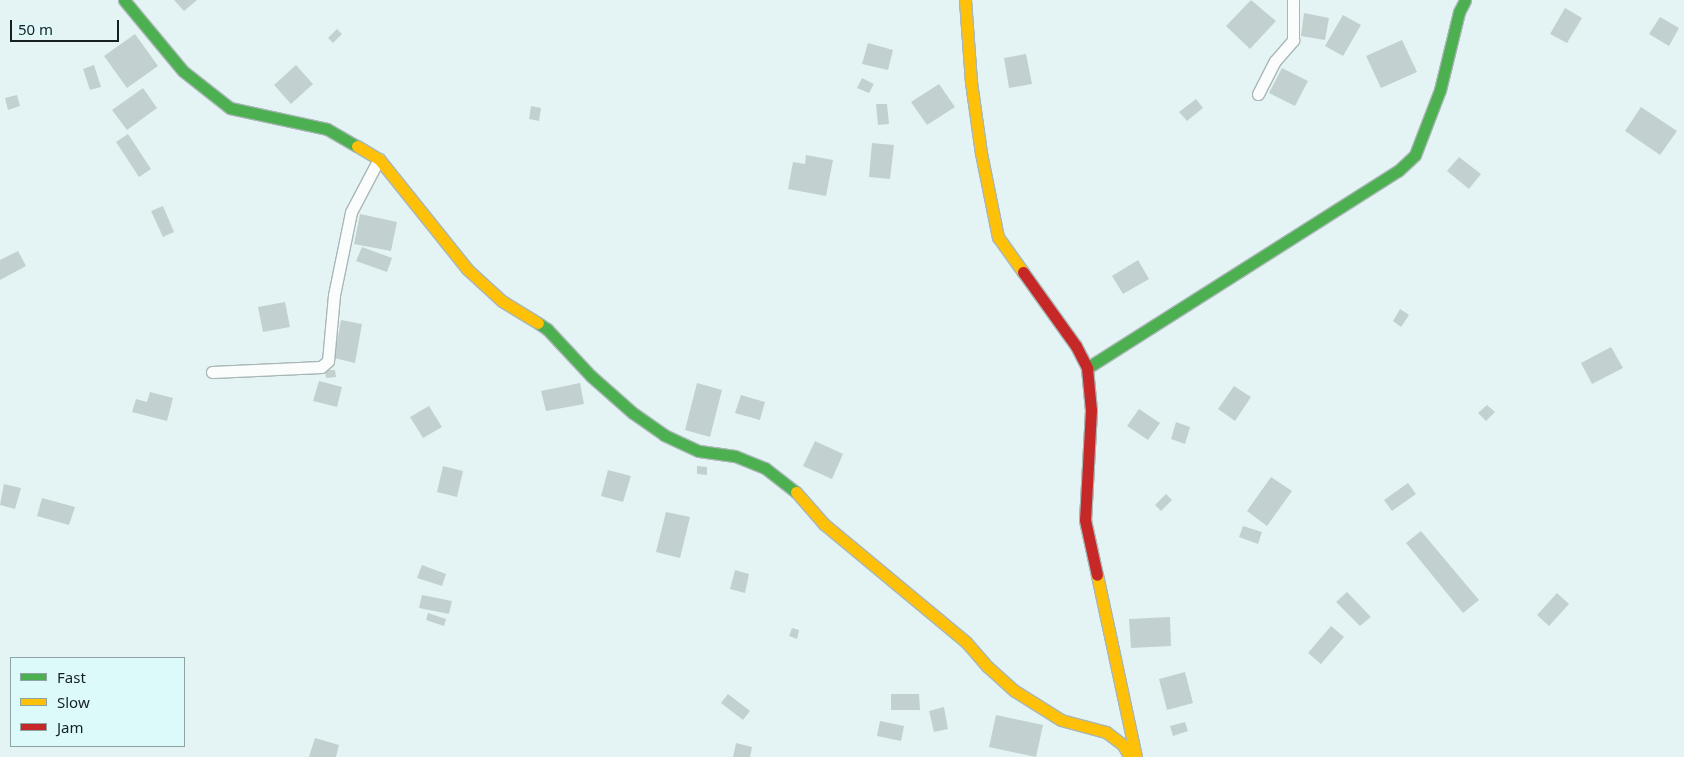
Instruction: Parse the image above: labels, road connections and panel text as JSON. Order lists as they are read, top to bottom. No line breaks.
{"legend":["Fast","Slow","Jam"],"scale_bar":"50 m"}
